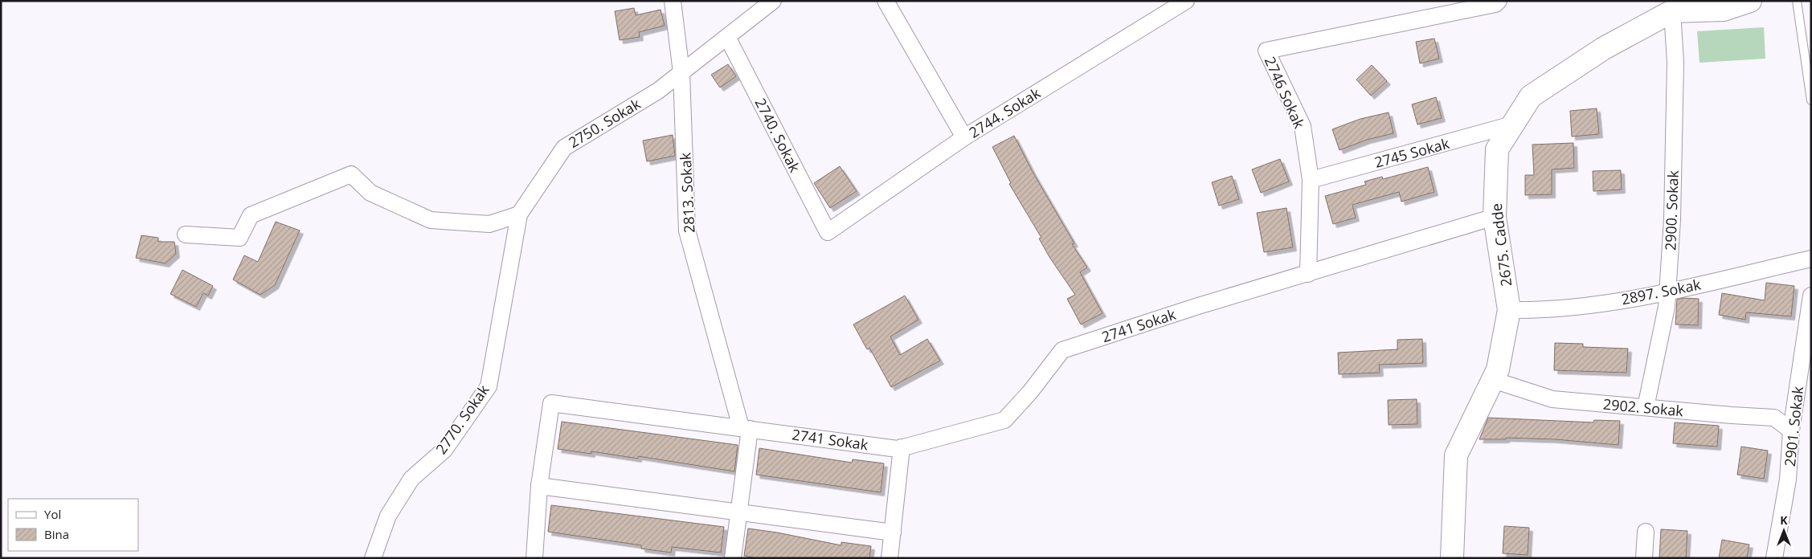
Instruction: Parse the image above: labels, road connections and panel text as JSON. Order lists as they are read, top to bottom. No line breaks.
{"streets":{"street":["2746 Sokak","2744. Sokak","2750. Sokak","2740. Sokak","2745 Sokak","2813. Sokak","2900. Sokak","2675. Cadde","2897. Sokak","2741 Sokak","2902. Sokak","2770. Sokak","2901. Sokak"]},"crossings":[["2746 Sokak","2745 Sokak"],["2746 Sokak","2741 Sokak"],["2744. Sokak","2740. Sokak"],["2750. Sokak","2740. Sokak"],["2750. Sokak","2813. Sokak"],["2750. Sokak","2770. Sokak"],["2745 Sokak","2675. Cadde"],["2813. Sokak","2741 Sokak"],["2900. Sokak","2675. Cadde"],["2900. Sokak","2897. Sokak"],["2900. Sokak","2902. Sokak"],["2675. Cadde","2897. Sokak"],["2675. Cadde","2741 Sokak"],["2675. Cadde","2902. Sokak"],["2902. Sokak","2901. Sokak"]],"legend":["Yol","Bina"],"north":"top"}
